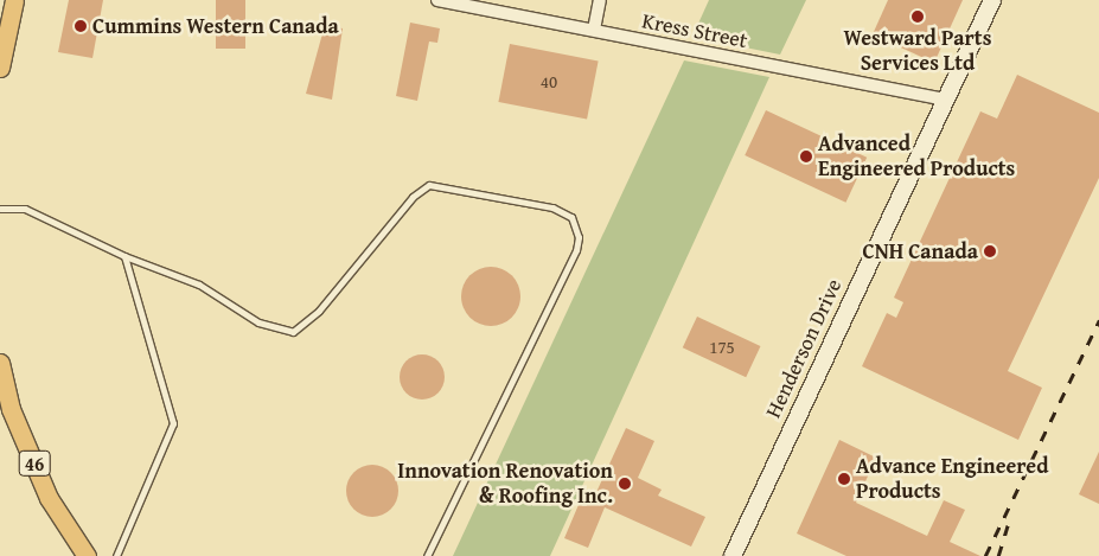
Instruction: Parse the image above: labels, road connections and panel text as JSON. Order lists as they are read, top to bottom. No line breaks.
{"streets":{"main road":["46"],"street":["Kress Street","Henderson Drive"]},"crossings":[["Kress Street","Henderson Drive"]],"places":["Westward Parts Services Ltd","Cummins Western Canada","Advanced Engineered Products","CNH Canada","Advance Engineered Products","Innovation Renovation & Roofing Inc."],"house_numbers":["40","175"]}
